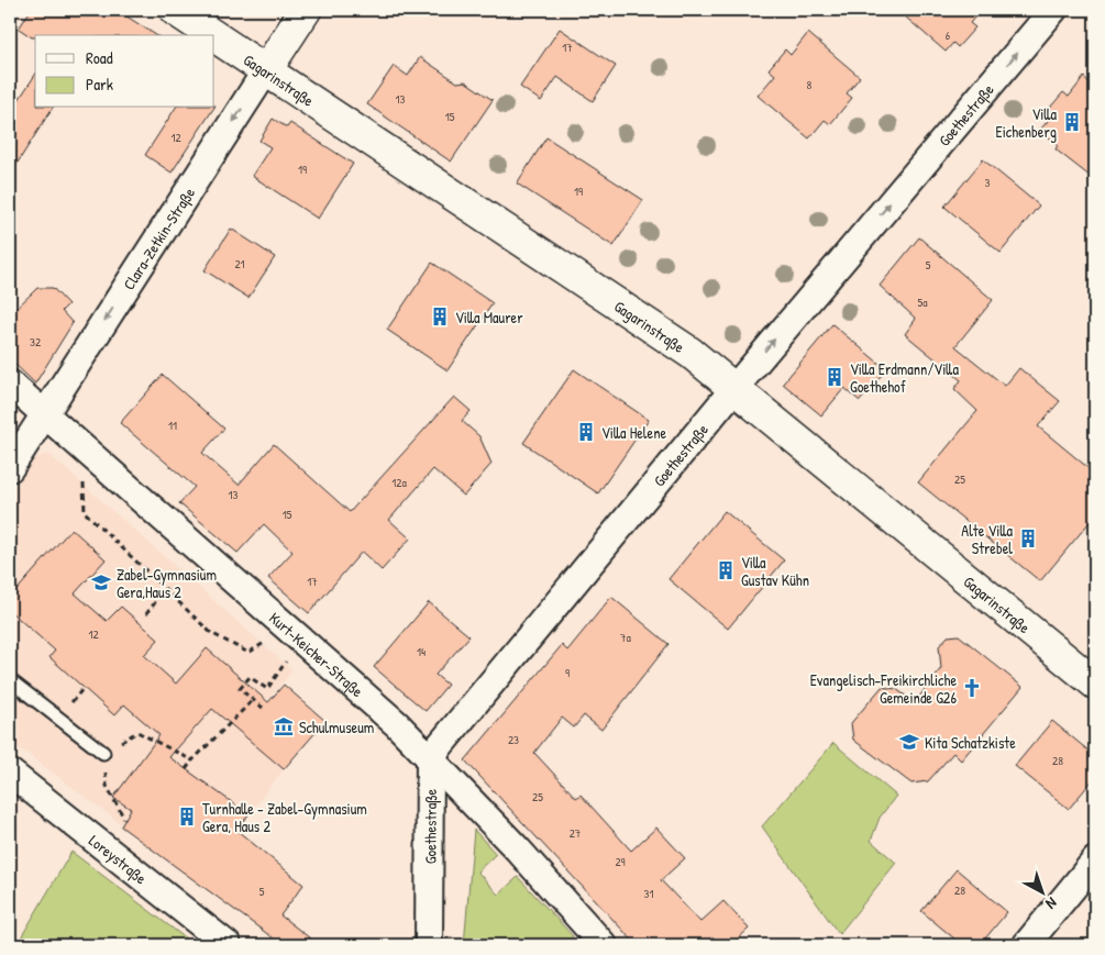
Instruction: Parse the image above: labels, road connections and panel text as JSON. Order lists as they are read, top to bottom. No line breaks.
{"streets":{"street":["Gagarinstraße","Goethestraße","Clara-Zetkin-Straße","Kurt-Keicher-Straße","Loreystraße"]},"crossings":[["Gagarinstraße","Goethestraße"],["Gagarinstraße","Clara-Zetkin-Straße"],["Goethestraße","Kurt-Keicher-Straße"],["Clara-Zetkin-Straße","Kurt-Keicher-Straße"]],"one_way":["Goethestraße","Clara-Zetkin-Straße"],"places":{"building":["Villa Eichenberg","Villa Maurer","Villa Erdmann/Villa Goethehof","Villa Helene","Alte Villa Strebel","Villa Gustav Kühn","Turnhalle - Zabel-Gymnasium Gera, Haus 2"],"school or university":["Zabel-Gymnasium Gera,Haus 2","Kita Schatzkiste"],"church":["Evangelisch-Freikirchliche Gemeinde G26"],"museum":["Schulmuseum"]},"house_numbers":["6","17","8","13","15","12","19","3","19","21","5","5a","32","11","25","12a","13","15","17","12","7a","14","9","23","28","25","27","29","28","5","31"],"legend":["Road","Park"],"north":"bottom right"}
